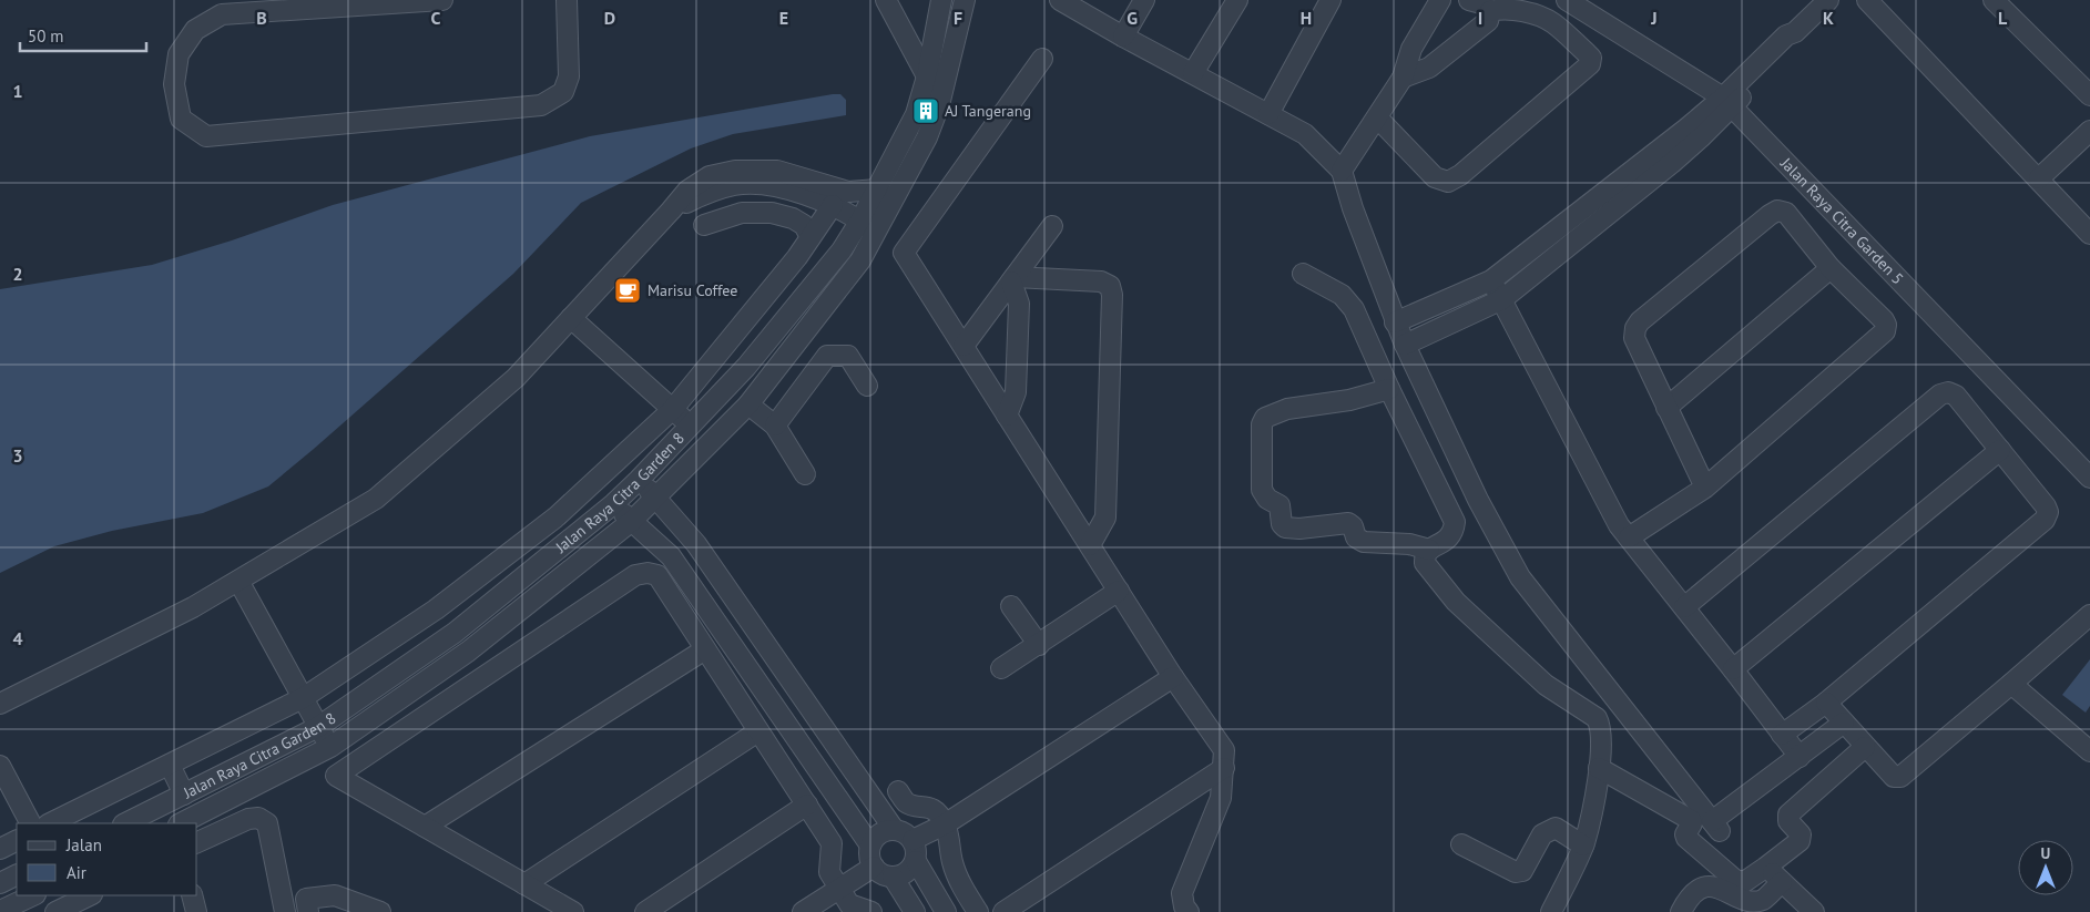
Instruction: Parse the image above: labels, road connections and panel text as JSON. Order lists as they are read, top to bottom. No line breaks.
{"streets":{"street":["Jalan Raya Citra Garden 5","Jalan Raya Citra Garden 8"]},"places":{"building":["AJ Tangerang"],"cafe":["Marisu Coffee"]},"legend":["Jalan","Air"],"scale_bar":"50 m","north":"top","grid":{"columns":["B","C","D","E","F","G","H","I","J","K","L"],"rows":["1","2","3","4"]}}
